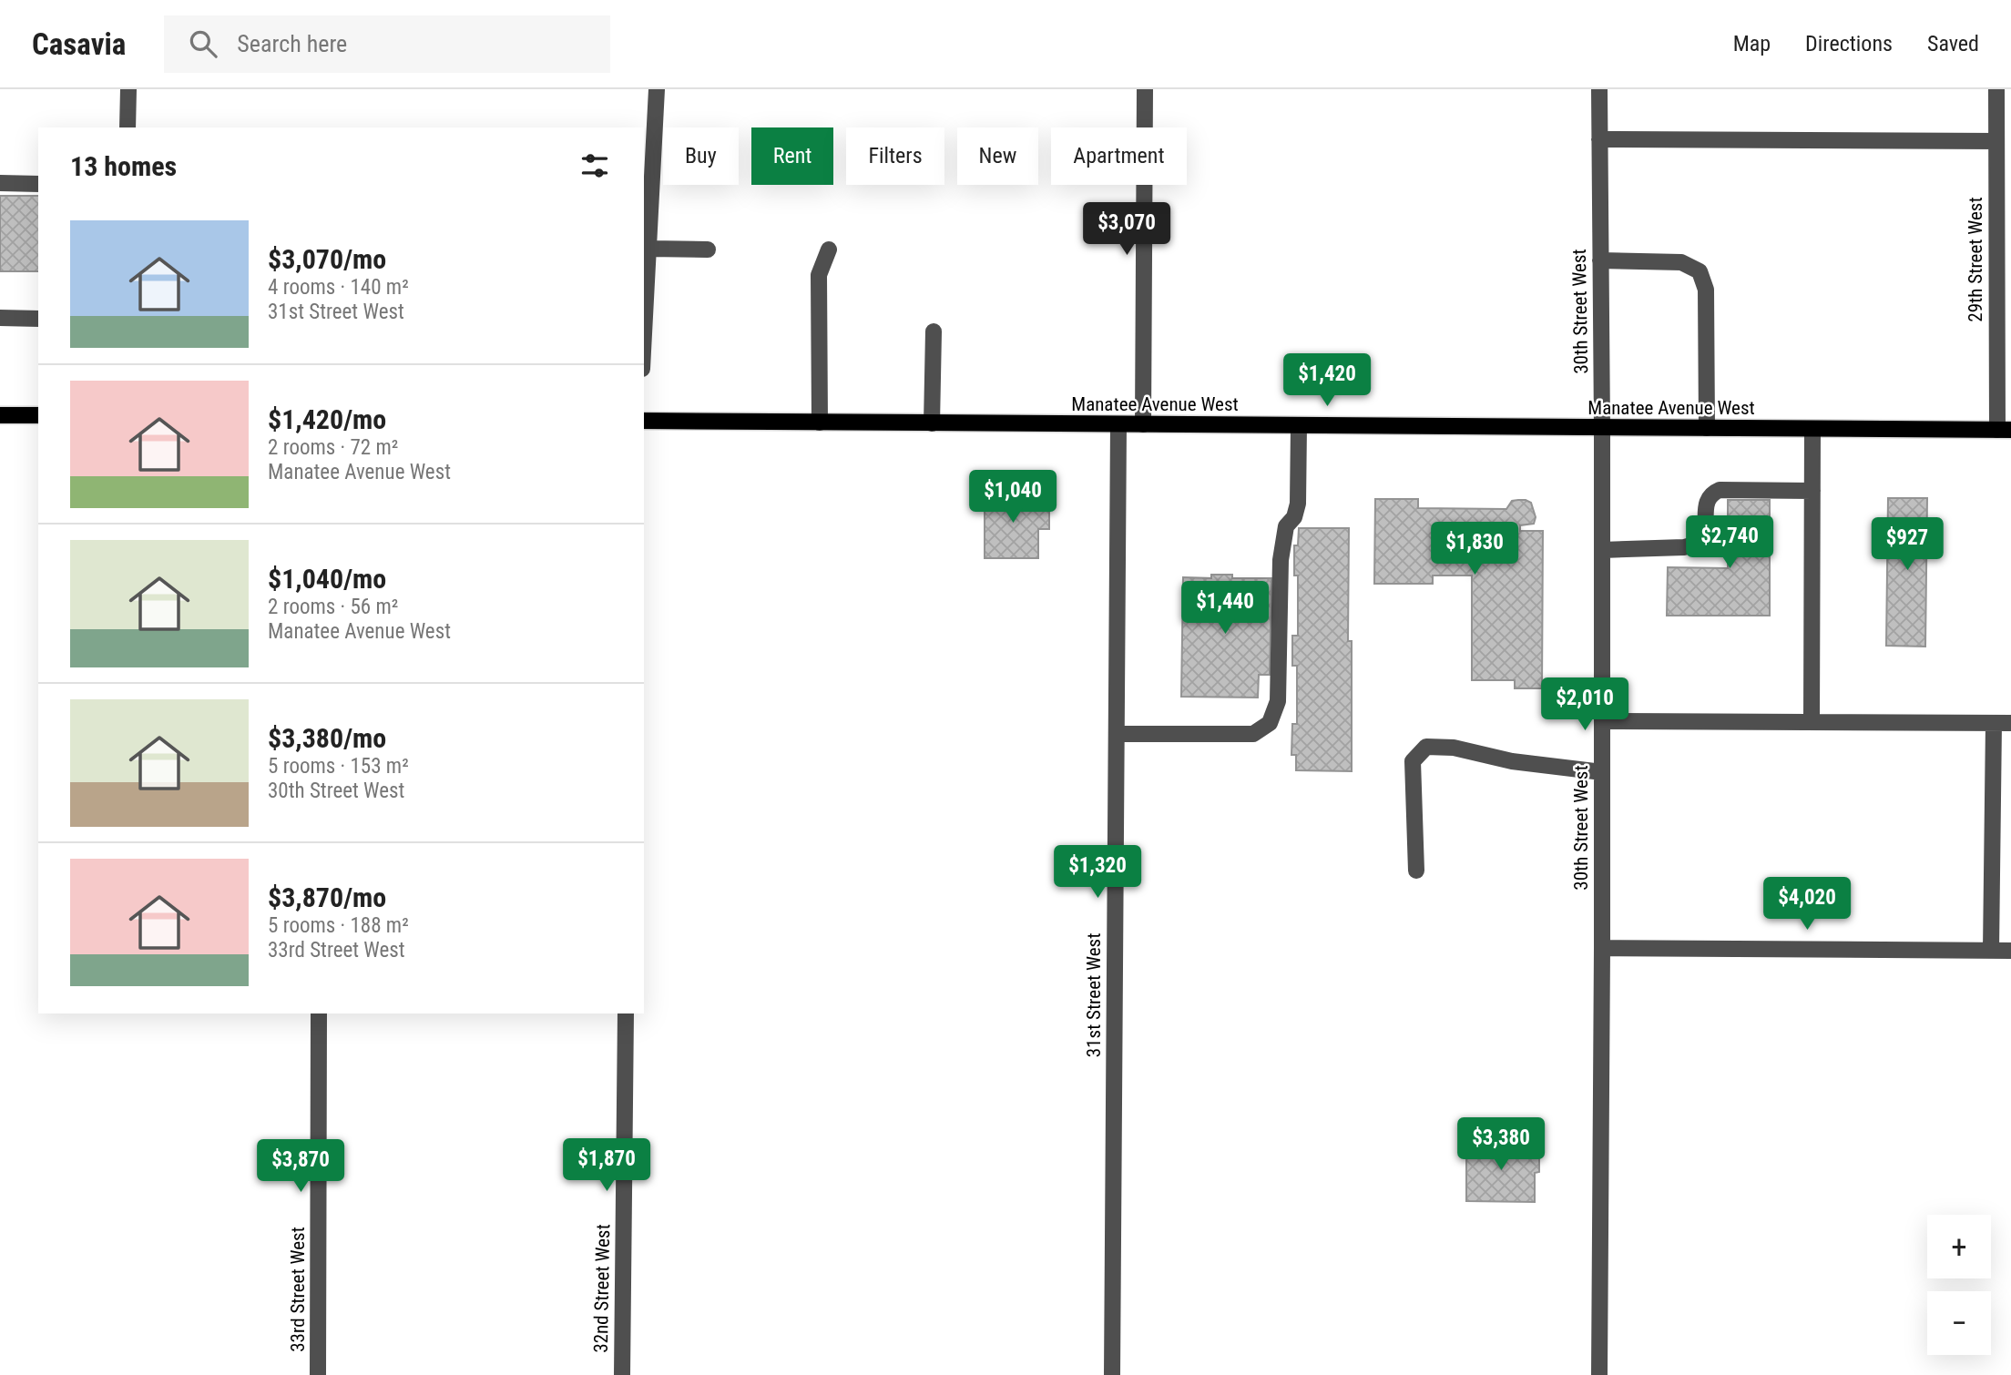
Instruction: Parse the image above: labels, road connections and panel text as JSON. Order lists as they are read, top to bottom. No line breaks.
{"streets":{"main road":["Manatee Avenue West"],"street":["29th Street West","30th Street West","31st Street West","32nd Street West","33rd Street West"]},"crossings":[["29th Street West","Manatee Avenue West"],["30th Street West","Manatee Avenue West"],["Manatee Avenue West","31st Street West"]],"page":{"header":"Casavia","search":"Search here","nav":["Map","Directions","Saved"],"chip":["Buy","Rent","Filters","New","Apartment"],"heading":"13 homes","price":["$3,070","$1,420","$1,040","$2,740","$927","$1,830","$1,440","$2,010","$1,320","$4,020","$3,380","$1,870","$3,870"],"list":[{"name":"$3,070/mo","note":"4 rooms · 140 m² · 31st Street West"},{"name":"$1,420/mo","note":"2 rooms · 72 m² · Manatee Avenue West"},{"name":"$1,040/mo","note":"2 rooms · 56 m² · Manatee Avenue West"},{"name":"$3,380/mo","note":"5 rooms · 153 m² · 30th Street West"},{"name":"$3,870/mo","note":"5 rooms · 188 m² · 33rd Street West"}],"map_buttons":["+","−"]}}
